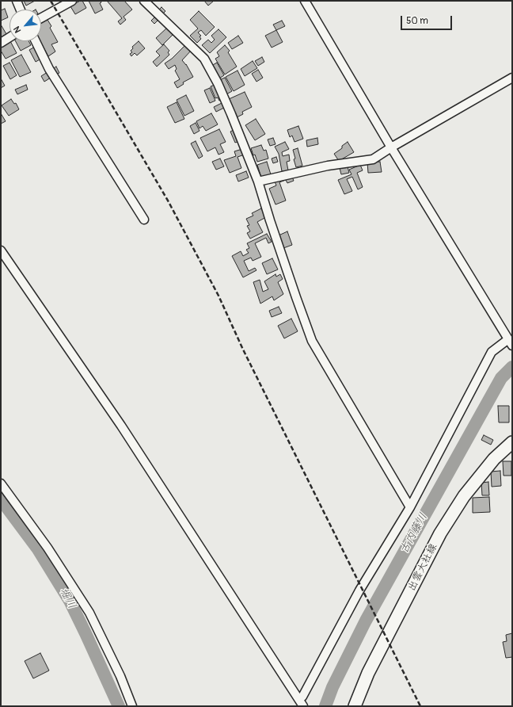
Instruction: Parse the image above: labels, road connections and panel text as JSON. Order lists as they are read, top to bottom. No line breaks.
{"streets":{"main road":["出雲大社線"]},"water":["古内藤川","堀川"],"scale_bar":"50 m","north":"bottom left"}
